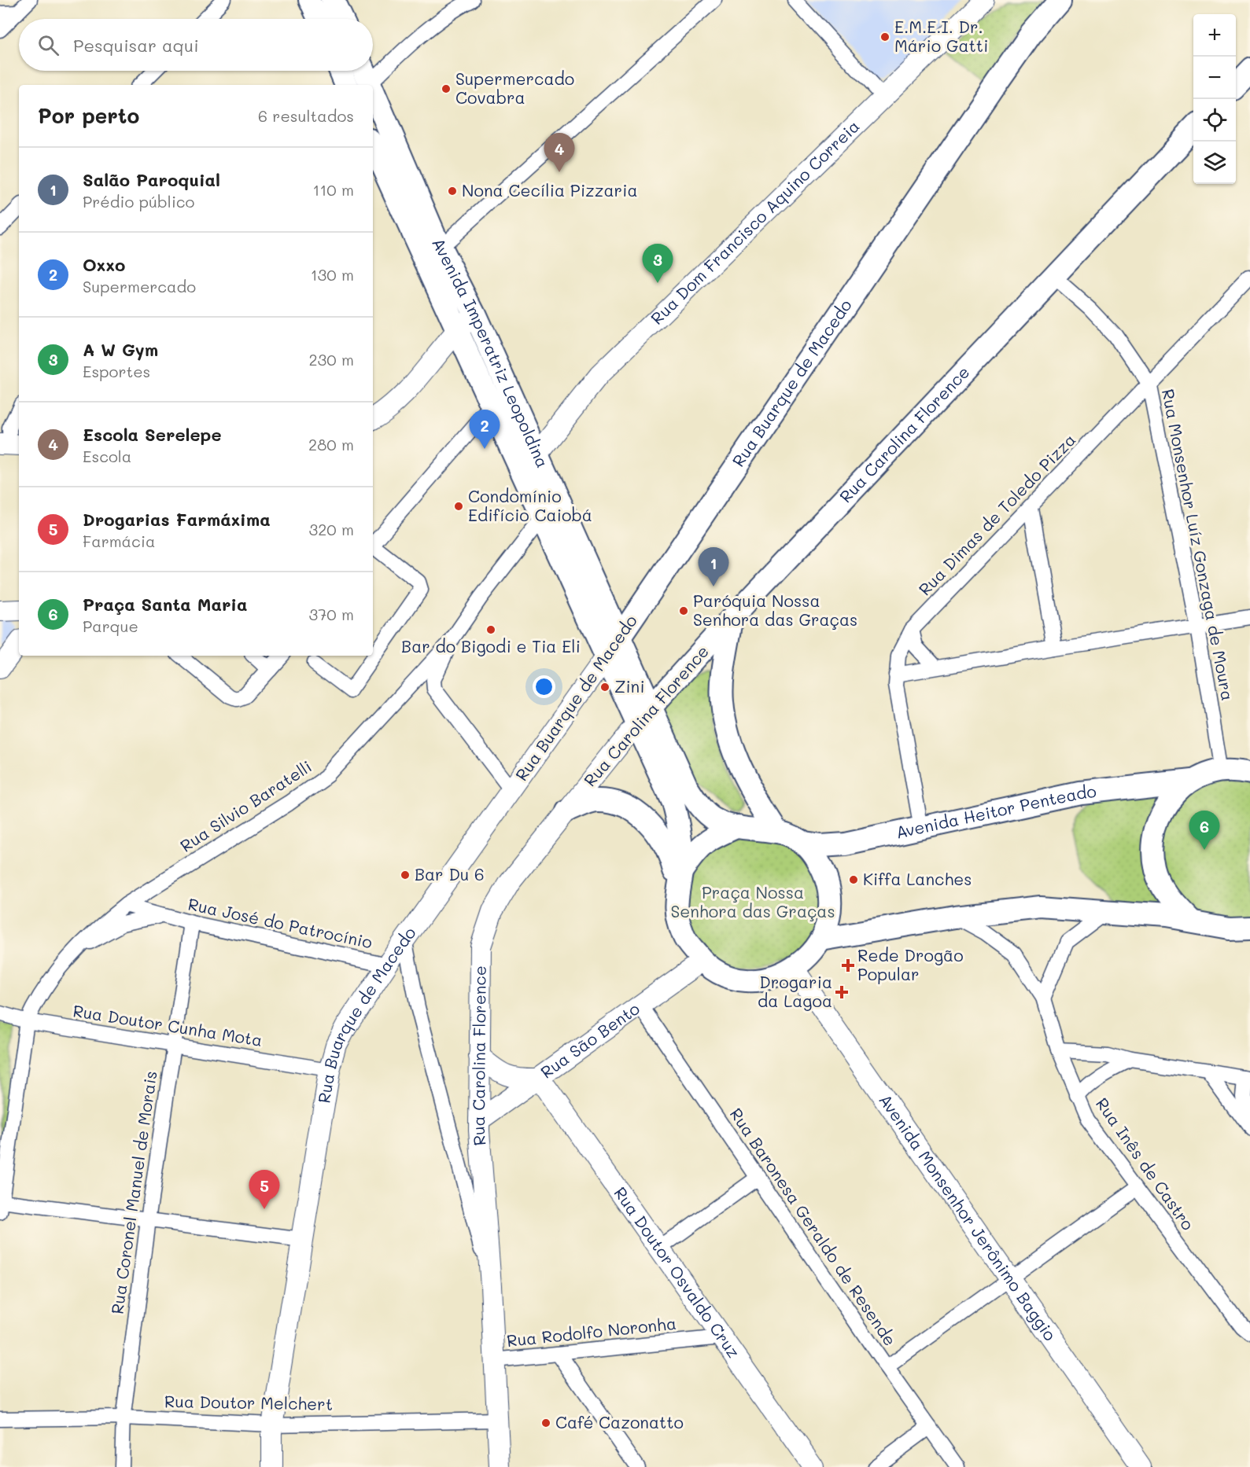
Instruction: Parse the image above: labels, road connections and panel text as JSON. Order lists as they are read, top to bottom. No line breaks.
{"streets":{"main road":["Rua Dom Francisco Aquino Correia","Avenida Imperatriz Leopoldina","Rua Buarque de Macedo","Rua Carolina Florence","Avenida Heitor Penteado","Rua São Bento","Avenida Monsenhor Jerônimo Baggio","Rua Doutor Osvaldo Cruz"],"street":["Rua Dimas de Toledo Pizza","Rua Monsenhor Luíz Gonzaga de Moura","Rua Silvio Baratelli","Rua José do Patrocínio","Rua Doutor Cunha Mota","Rua Inês de Castro","Rua Coronel Manuel de Morais","Rua Baronesa Geraldo de Resende","Rua Rodolfo Noronha","Rua Doutor Melchert"]},"crossings":[["Rua Dom Francisco Aquino Correia","Avenida Imperatriz Leopoldina"],["Avenida Imperatriz Leopoldina","Rua Buarque de Macedo"],["Avenida Imperatriz Leopoldina","Rua Carolina Florence"],["Avenida Imperatriz Leopoldina","Rua Silvio Baratelli"],["Avenida Imperatriz Leopoldina","Avenida Heitor Penteado"],["Avenida Imperatriz Leopoldina","Rua São Bento"],["Avenida Imperatriz Leopoldina","Avenida Monsenhor Jerônimo Baggio"],["Rua Buarque de Macedo","Rua José do Patrocínio"],["Rua Buarque de Macedo","Rua Doutor Cunha Mota"],["Rua Buarque de Macedo","Rua Doutor Melchert"],["Rua Carolina Florence","Rua Monsenhor Luíz Gonzaga de Moura"],["Rua Carolina Florence","Rua São Bento"],["Rua Carolina Florence","Rua Rodolfo Noronha"],["Rua Carolina Florence","Rua Doutor Melchert"],["Rua Dimas de Toledo Pizza","Rua Monsenhor Luíz Gonzaga de Moura"],["Rua Dimas de Toledo Pizza","Avenida Heitor Penteado"],["Rua Monsenhor Luíz Gonzaga de Moura","Avenida Heitor Penteado"],["Rua Silvio Baratelli","Rua José do Patrocínio"],["Rua Silvio Baratelli","Rua Doutor Cunha Mota"],["Avenida Heitor Penteado","Rua São Bento"],["Avenida Heitor Penteado","Avenida Monsenhor Jerônimo Baggio"],["Rua José do Patrocínio","Rua Coronel Manuel de Morais"],["Rua Doutor Cunha Mota","Rua Coronel Manuel de Morais"],["Rua São Bento","Avenida Monsenhor Jerônimo Baggio"],["Rua São Bento","Rua Baronesa Geraldo de Resende"],["Rua São Bento","Rua Doutor Osvaldo Cruz"],["Rua Coronel Manuel de Morais","Rua Doutor Melchert"],["Rua Doutor Osvaldo Cruz","Rua Rodolfo Noronha"]],"parks":["Praça Nossa Senhora das Graças"],"places":{"other":["E.M.E.I. Dr. Mário Gatti","Supermercado Covabra","Nona Cecília Pizzaria","Condomínio Edifício Caiobá","Paróquia Nossa Senhora das Graças","Bar do Bigodi e Tia Eli","Zini","Bar Du 6","Kiffa Lanches","Café Cazonatto"],"health":["Rede Drogão Popular","Drogaria da Lagoa"]},"page":{"map_buttons":["+","−"],"search":"Pesquisar aqui","heading":["Por perto","6 resultados"],"pins":["4","3","2","1","6","5"],"list":[{"mark":"1","name":"Salão Paroquial","note":"Prédio público","value":"110 m"},{"mark":"2","name":"Oxxo","note":"Supermercado","value":"130 m"},{"mark":"3","name":"A W Gym","note":"Esportes","value":"230 m"},{"mark":"4","name":"Escola Serelepe","note":"Escola","value":"280 m"},{"mark":"5","name":"Drogarias Farmáxima","note":"Farmácia","value":"320 m"},{"mark":"6","name":"Praça Santa Maria","note":"Parque","value":"370 m"}]}}
